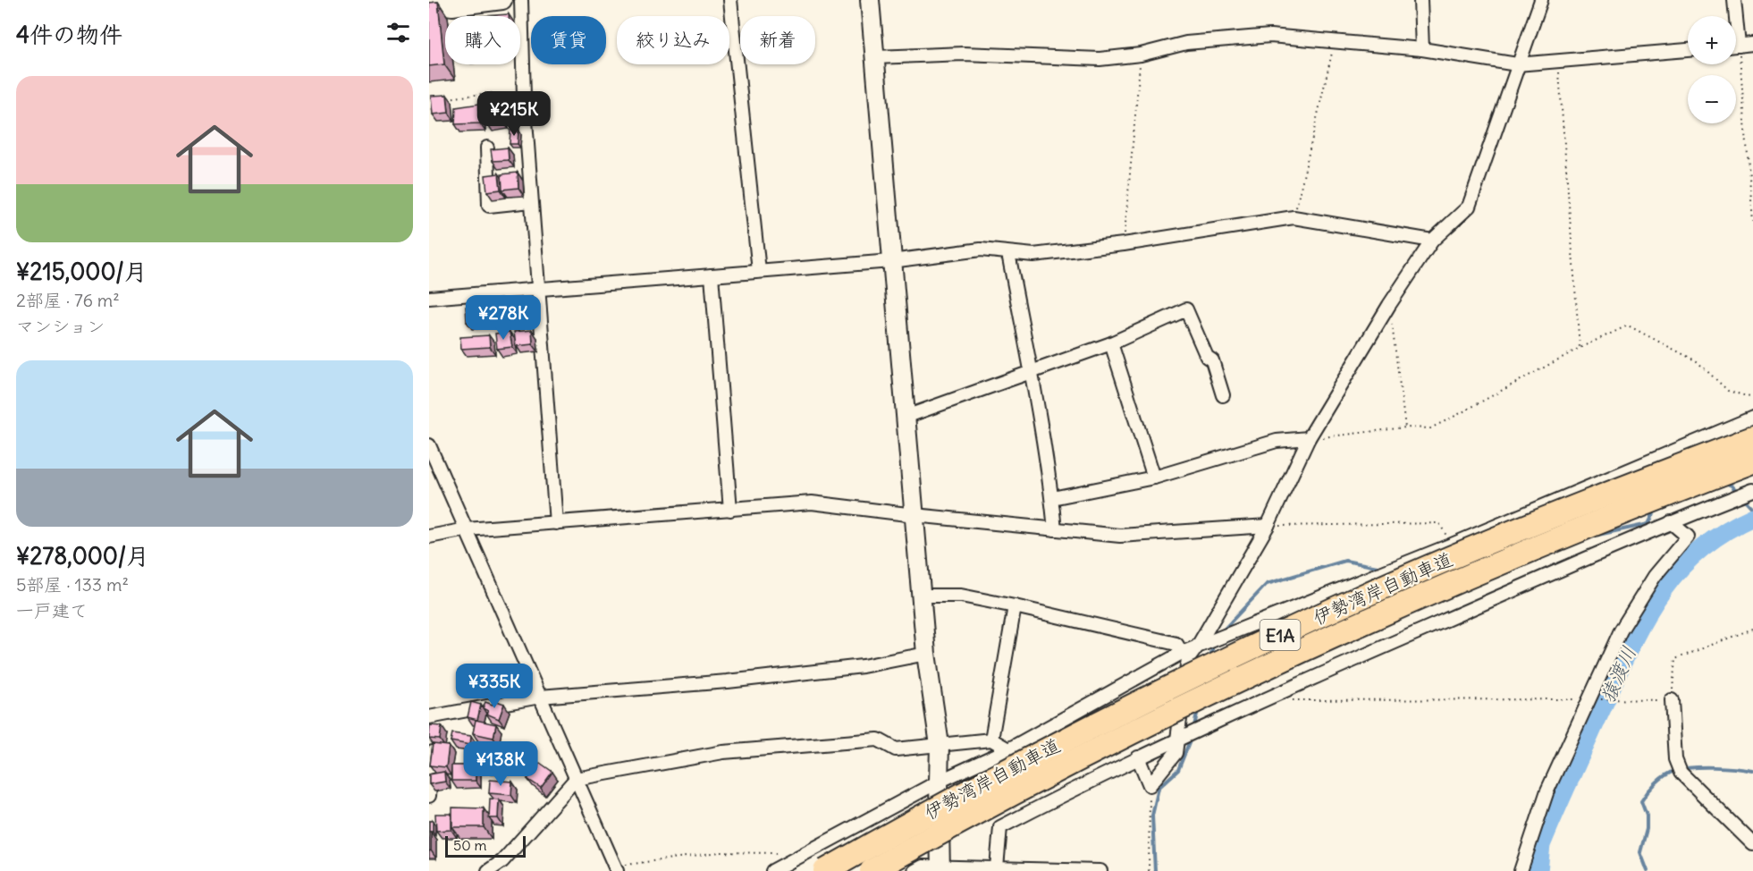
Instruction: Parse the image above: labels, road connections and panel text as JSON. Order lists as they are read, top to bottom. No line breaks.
{"streets":{"highway":["伊勢湾岸自動車道","E1A"]},"water":["猿渡川"],"scale_bar":"50 m","page":{"heading":"4件の物件","map_buttons":["+","−"],"chip":["購入","賃貸","絞り込み","新着"],"list":[{"name":"¥215,000/月","note":"2部屋 · 76 m² · マンション"},{"name":"¥278,000/月","note":"5部屋 · 133 m² · 一戸建て"}],"price":["¥215K","¥278K","¥335K","¥138K"],"scale":"50 m"}}
